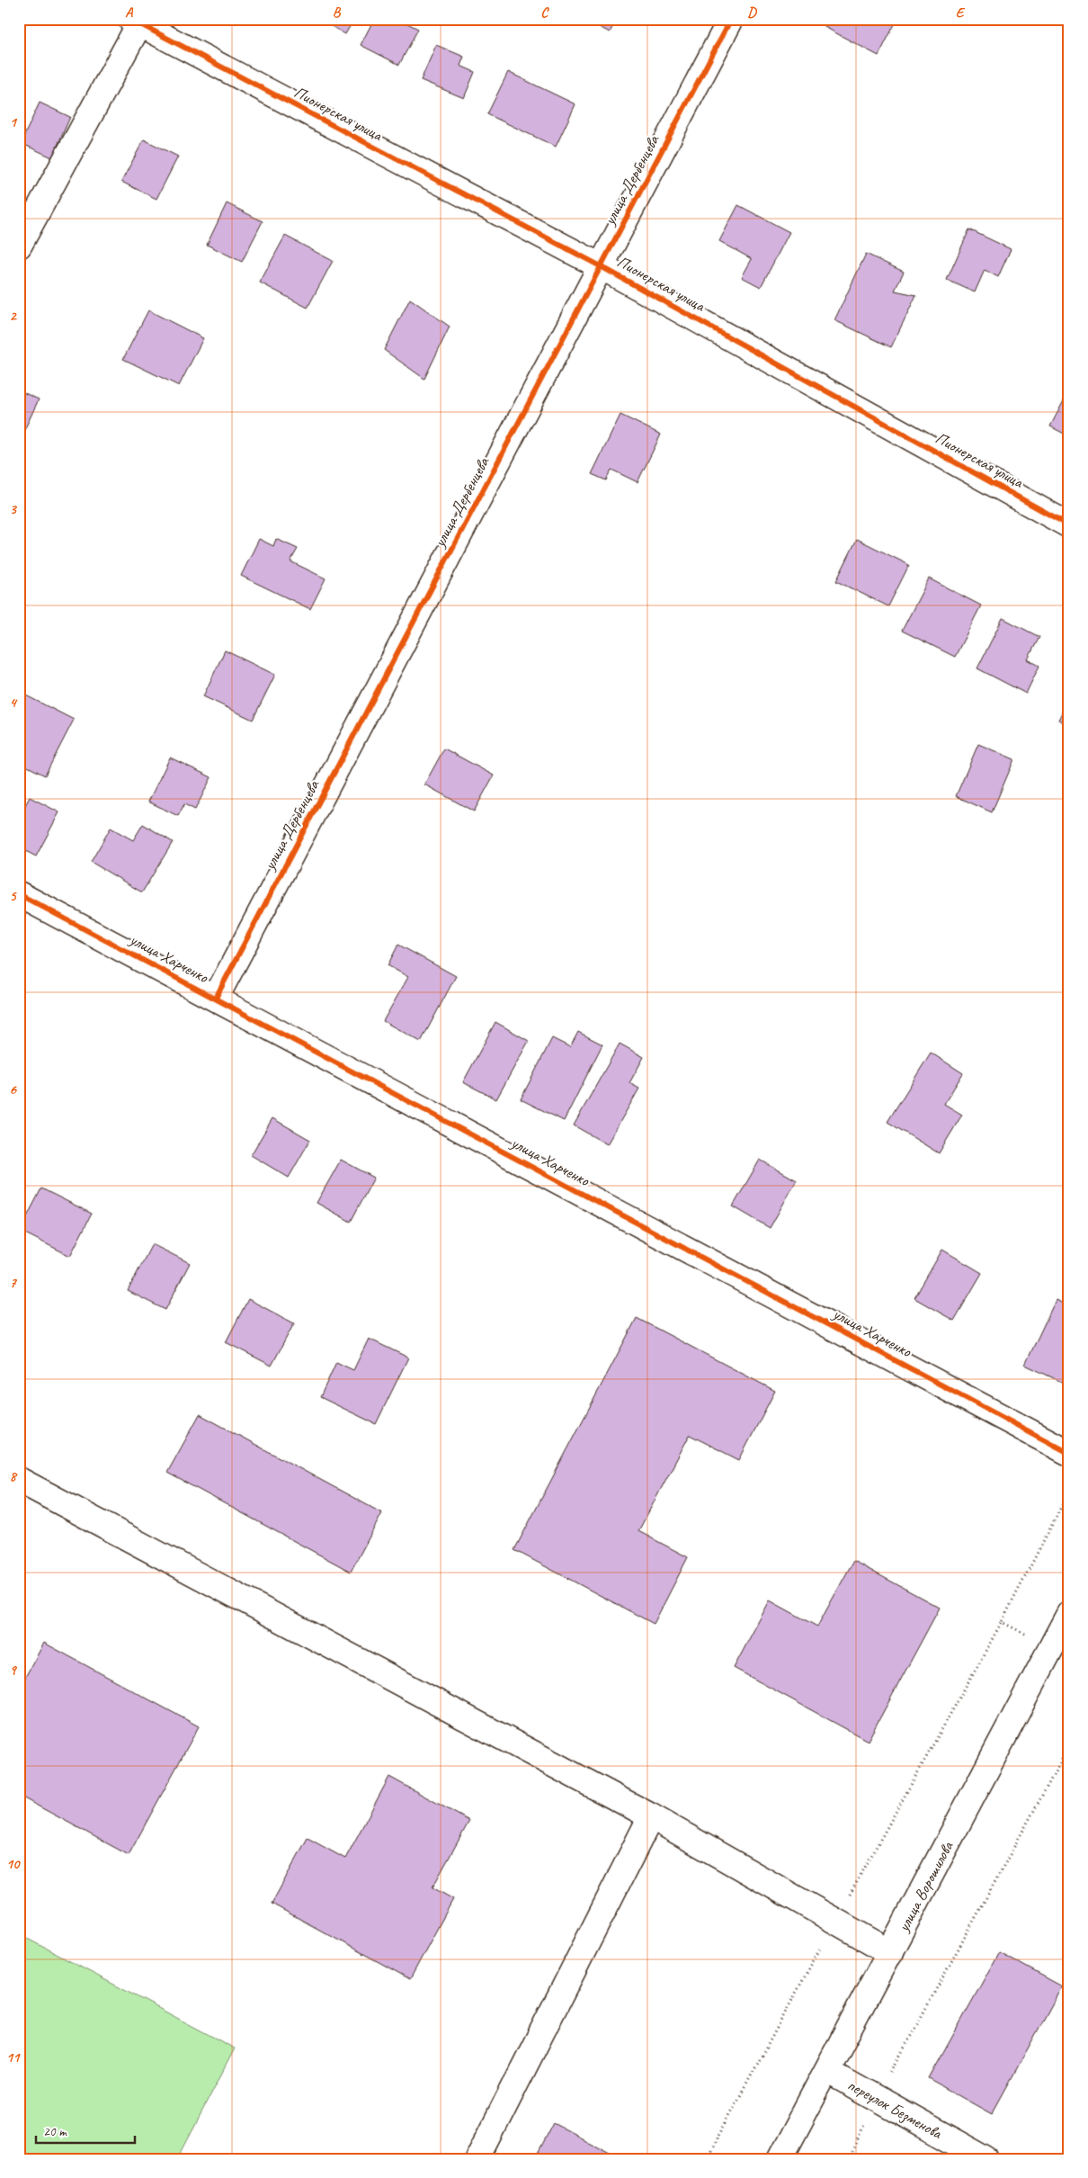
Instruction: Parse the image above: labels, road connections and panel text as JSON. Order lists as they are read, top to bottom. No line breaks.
{"streets":{"street":["Пионерская улица","улица Дербенцева","улица Харченко","улица Ворошилова","переулок Безменова"]},"crossings":[["Пионерская улица","улица Дербенцева"],["улица Дербенцева","улица Харченко"],["улица Ворошилова","переулок Безменова"]],"scale_bar":"20 m","grid":{"columns":["A","B","C","D","E"],"rows":["1","2","3","4","5","6","7","8","9","10","11"]}}
